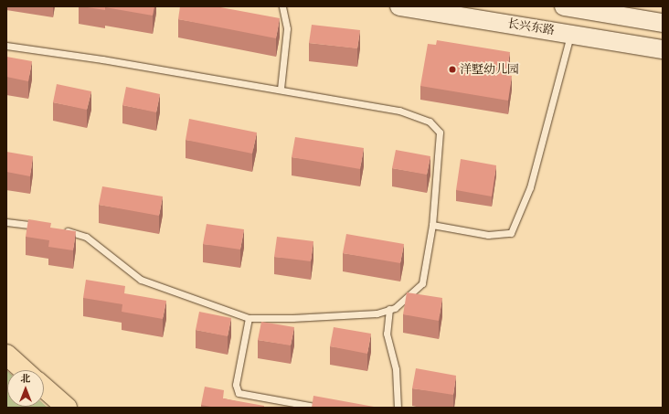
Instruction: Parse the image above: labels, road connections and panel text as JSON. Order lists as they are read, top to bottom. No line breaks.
{"streets":{"main road":["长兴东路"]},"places":["洋墅幼儿园"],"north":"top"}
